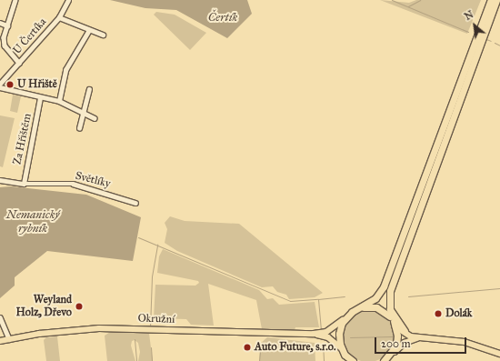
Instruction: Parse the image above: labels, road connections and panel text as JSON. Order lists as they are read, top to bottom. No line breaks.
{"streets":{"main road":["Okružní"],"street":["U Čertíka","Za Hřištěm","Světlíky"]},"crossings":[["Za Hřištěm","Světlíky"]],"water":["Čertík","Nemanický rybník"],"places":["U Hřiště","Weyland Holz, Dřevo","Dolák","Auto Future, s.r.o."],"scale_bar":"200 m","north":"top left"}
